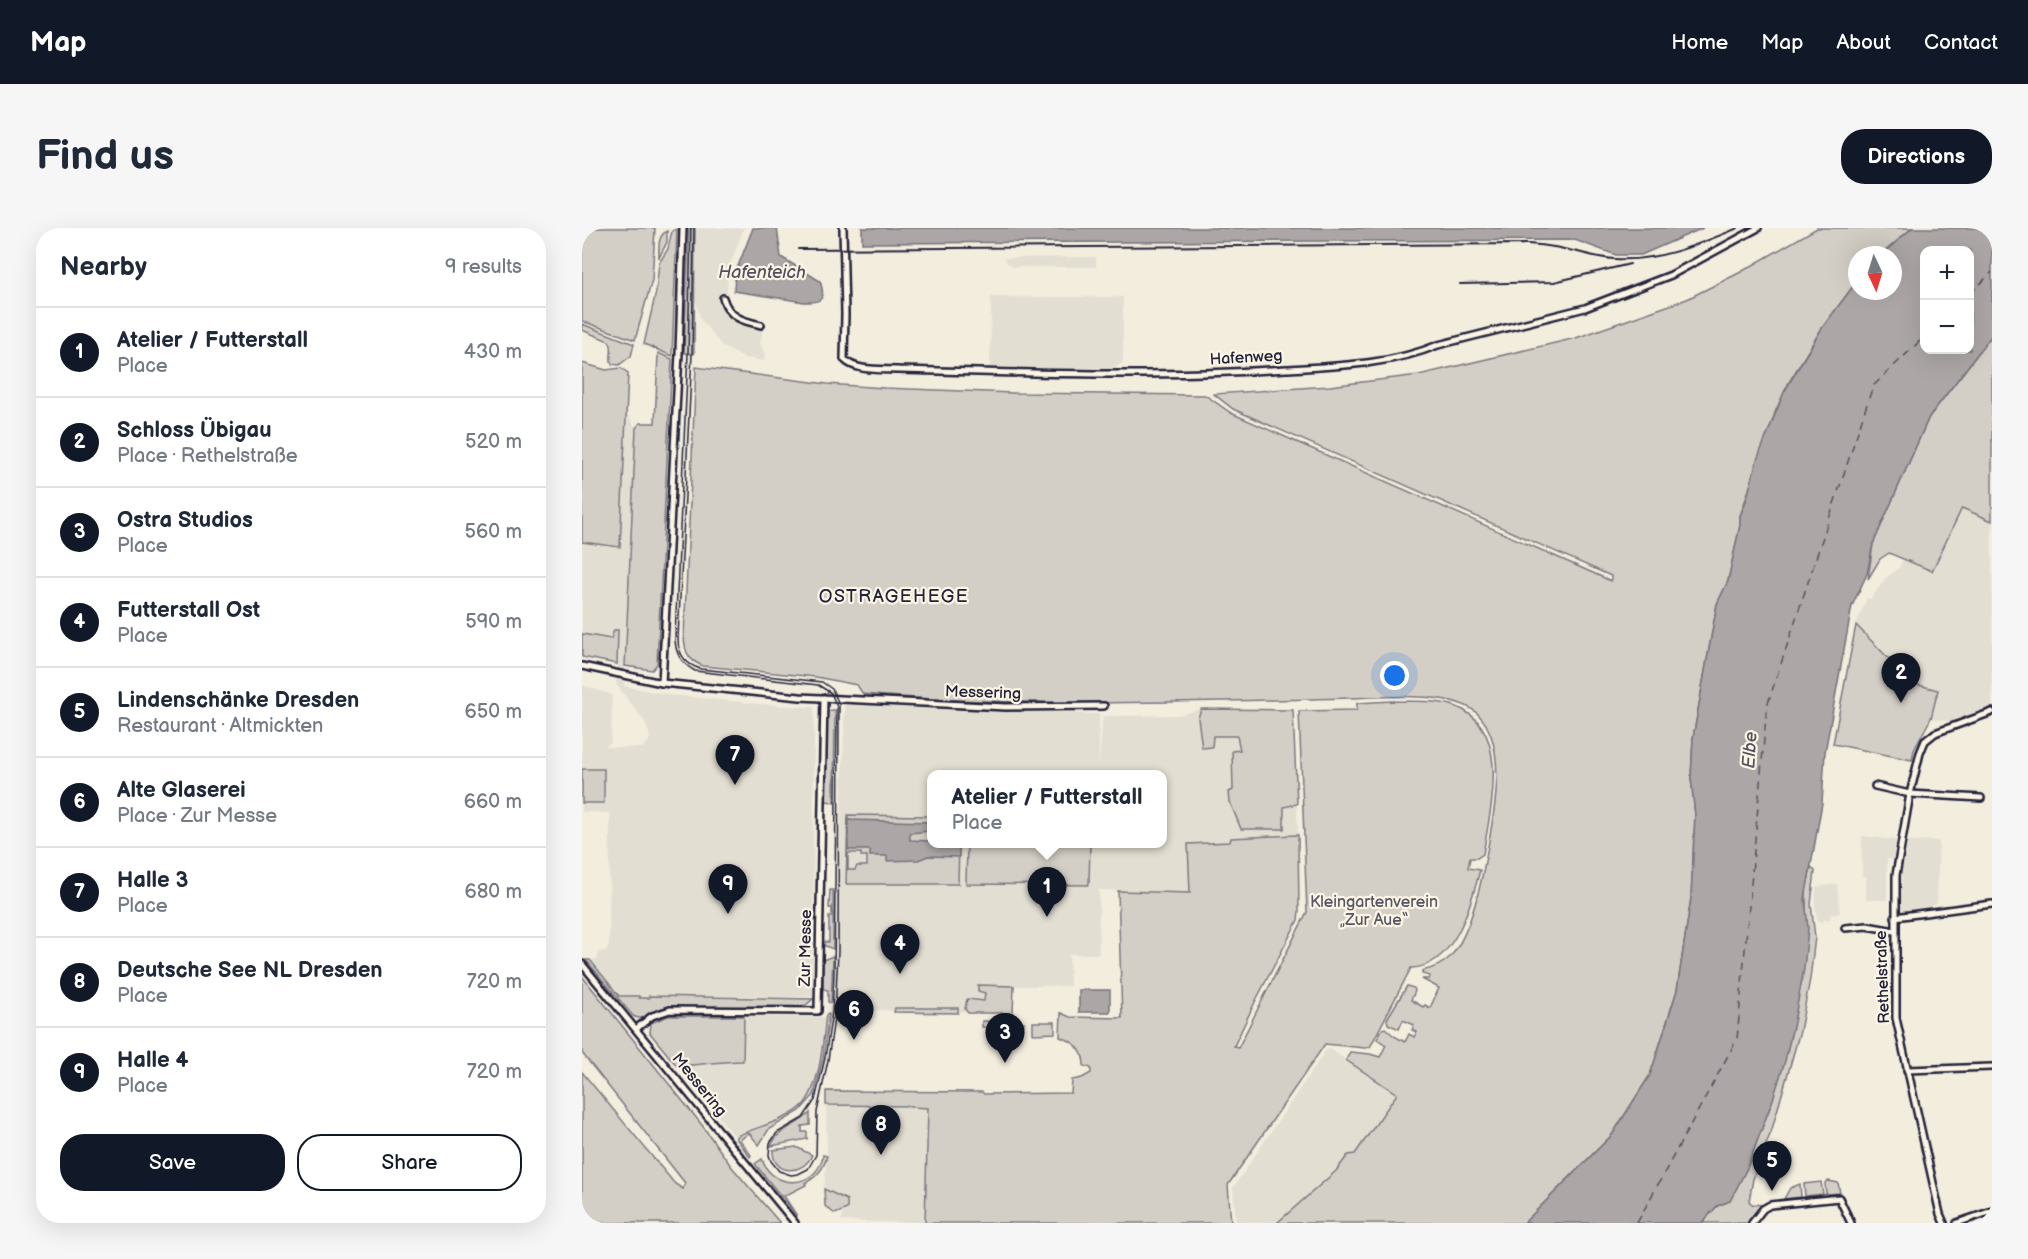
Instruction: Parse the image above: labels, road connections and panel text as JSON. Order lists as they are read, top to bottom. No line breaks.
{"streets":{"street":["Hafenweg","Messering","Zur Messe","Rethelstraße"]},"crossings":[["Messering","Zur Messe"]],"districts":["OSTRAGEHEGE"],"water":["Hafenteich","Elbe"],"parks":["Kleingartenverein „Zur Aue“"],"north":"bottom","page":{"header":"Map","nav":["Home","Map","About","Contact"],"buttons":["Directions",["Save","Share"]],"title":"Find us","heading":["Nearby","9 results"],"map_buttons":["+","−"],"list":[{"mark":"1","name":"Atelier / Futterstall","note":"Place","value":"430 m"},{"mark":"2","name":"Schloss Übigau","note":"Place · Rethelstraße","value":"520 m"},{"mark":"3","name":"Ostra Studios","note":"Place","value":"560 m"},{"mark":"4","name":"Futterstall Ost","note":"Place","value":"590 m"},{"mark":"5","name":"Lindenschänke Dresden","note":"Restaurant · Altmickten","value":"650 m"},{"mark":"6","name":"Alte Glaserei","note":"Place · Zur Messe","value":"660 m"},{"mark":"7","name":"Halle 3","note":"Place","value":"680 m"},{"mark":"8","name":"Deutsche See NL Dresden","note":"Place","value":"720 m"},{"mark":"9","name":"Halle 4","note":"Place","value":"720 m"}],"pins":["2","7","9","1","4","6","3","8","5"],"popup":["Atelier / Futterstall","Place"]}}
